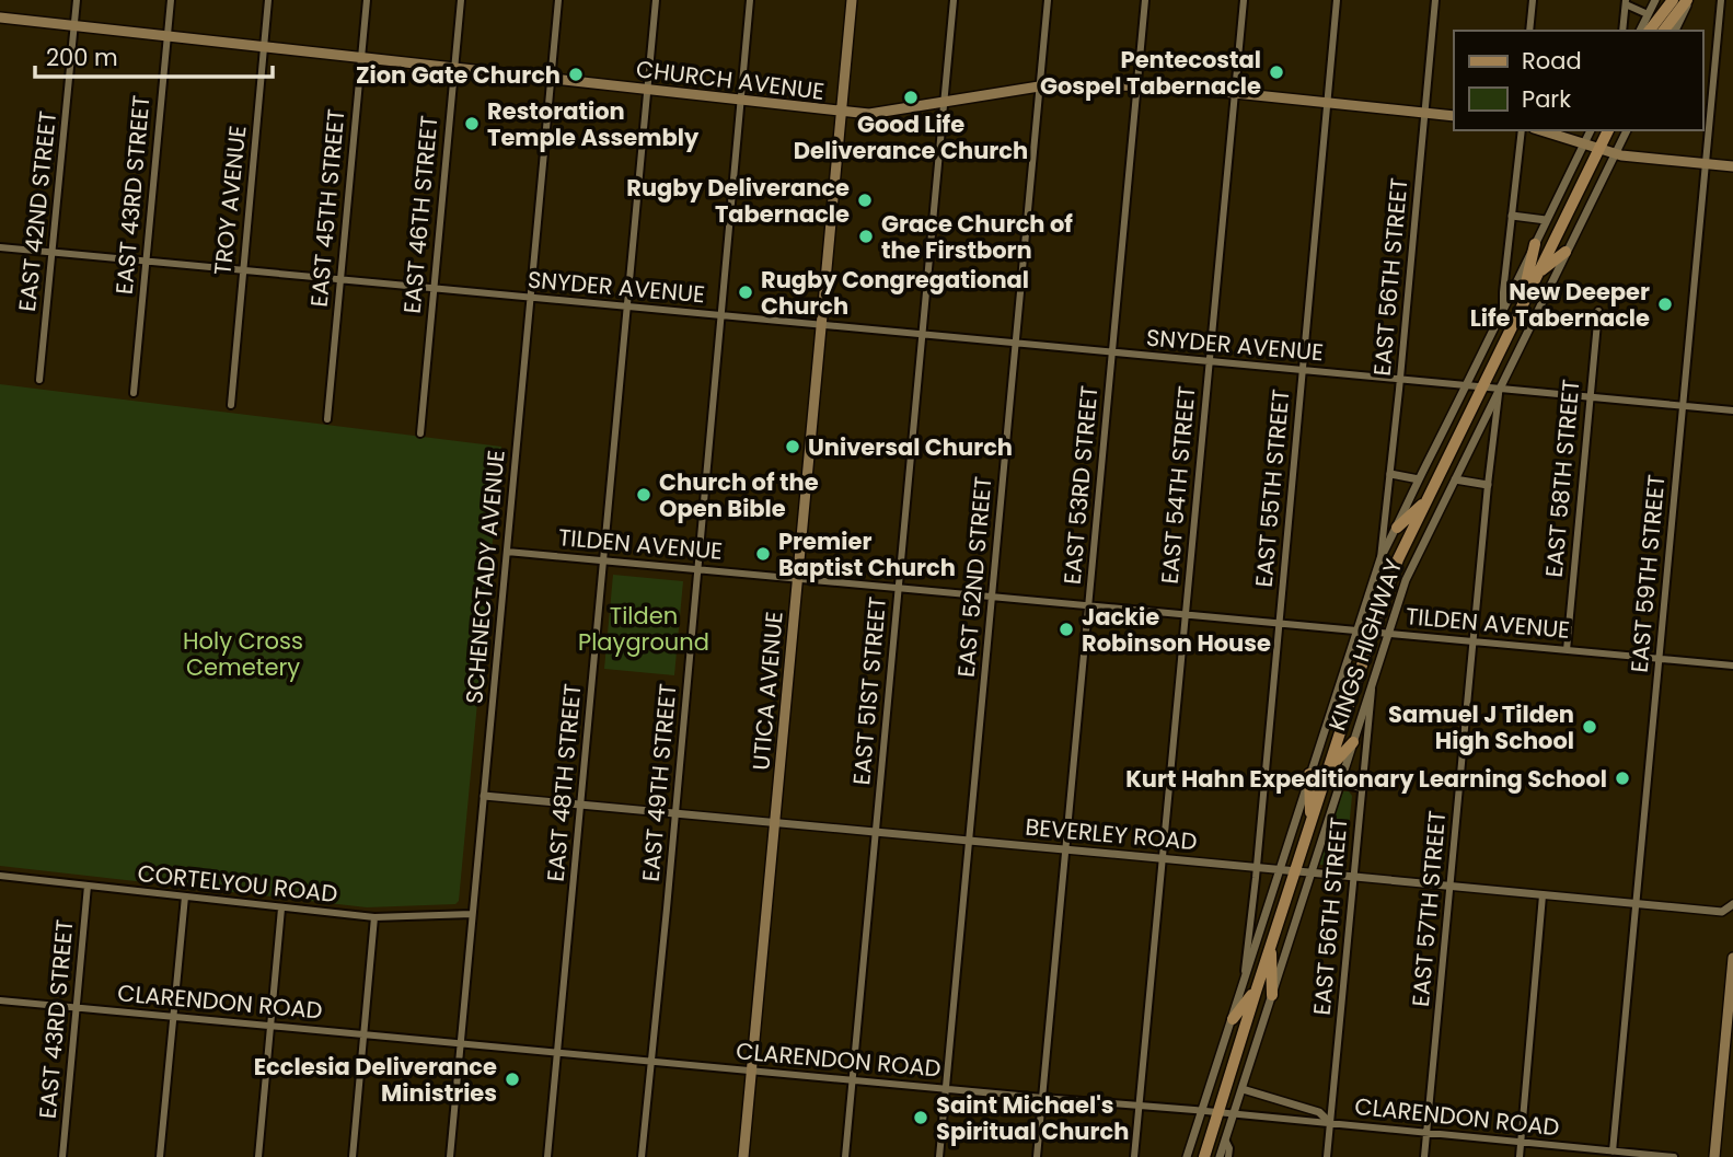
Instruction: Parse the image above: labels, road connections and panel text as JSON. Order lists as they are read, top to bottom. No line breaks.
{"streets":{"main road":["CHURCH AVENUE","KINGS HIGHWAY","UTICA AVENUE"],"street":["EAST 43RD STREET","TROY AVENUE","EAST 45TH STREET","EAST 42ND STREET","EAST 46TH STREET","EAST 56TH STREET","SNYDER AVENUE","EAST 58TH STREET","EAST 53RD STREET","EAST 54TH STREET","EAST 55TH STREET","TILDEN AVENUE","EAST 59TH STREET","SCHENECTADY AVENUE","EAST 52ND STREET","EAST 51ST STREET","EAST 48TH STREET","EAST 49TH STREET","BEVERLEY ROAD","CORTELYOU ROAD","EAST 57TH STREET","CLARENDON ROAD"]},"crossings":[["CHURCH AVENUE","EAST 43RD STREET"],["CHURCH AVENUE","TROY AVENUE"],["CHURCH AVENUE","EAST 45TH STREET"],["CHURCH AVENUE","EAST 42ND STREET"],["CHURCH AVENUE","EAST 46TH STREET"],["CHURCH AVENUE","EAST 56TH STREET"],["CHURCH AVENUE","EAST 53RD STREET"],["CHURCH AVENUE","EAST 54TH STREET"],["CHURCH AVENUE","EAST 55TH STREET"],["CHURCH AVENUE","SCHENECTADY AVENUE"],["CHURCH AVENUE","EAST 52ND STREET"],["CHURCH AVENUE","UTICA AVENUE"],["CHURCH AVENUE","EAST 51ST STREET"],["CHURCH AVENUE","EAST 48TH STREET"],["CHURCH AVENUE","EAST 49TH STREET"],["EAST 43RD STREET","SNYDER AVENUE"],["EAST 43RD STREET","CORTELYOU ROAD"],["EAST 43RD STREET","CLARENDON ROAD"],["TROY AVENUE","SNYDER AVENUE"],["EAST 45TH STREET","SNYDER AVENUE"],["EAST 42ND STREET","SNYDER AVENUE"],["EAST 46TH STREET","SNYDER AVENUE"],["EAST 56TH STREET","SNYDER AVENUE"],["EAST 56TH STREET","KINGS HIGHWAY"],["EAST 56TH STREET","BEVERLEY ROAD"],["EAST 56TH STREET","CLARENDON ROAD"],["SNYDER AVENUE","EAST 58TH STREET"],["SNYDER AVENUE","EAST 53RD STREET"],["SNYDER AVENUE","EAST 54TH STREET"],["SNYDER AVENUE","EAST 55TH STREET"],["SNYDER AVENUE","EAST 59TH STREET"],["SNYDER AVENUE","SCHENECTADY AVENUE"],["SNYDER AVENUE","EAST 52ND STREET"],["SNYDER AVENUE","KINGS HIGHWAY"],["SNYDER AVENUE","UTICA AVENUE"],["SNYDER AVENUE","EAST 51ST STREET"],["SNYDER AVENUE","EAST 48TH STREET"],["SNYDER AVENUE","EAST 49TH STREET"],["SNYDER AVENUE","EAST 57TH STREET"],["EAST 58TH STREET","TILDEN AVENUE"],["EAST 53RD STREET","TILDEN AVENUE"],["EAST 53RD STREET","BEVERLEY ROAD"],["EAST 53RD STREET","CLARENDON ROAD"],["EAST 54TH STREET","TILDEN AVENUE"],["EAST 54TH STREET","BEVERLEY ROAD"],["EAST 54TH STREET","CLARENDON ROAD"],["EAST 55TH STREET","TILDEN AVENUE"],["EAST 55TH STREET","KINGS HIGHWAY"],["EAST 55TH STREET","BEVERLEY ROAD"],["TILDEN AVENUE","EAST 59TH STREET"],["TILDEN AVENUE","SCHENECTADY AVENUE"],["TILDEN AVENUE","EAST 52ND STREET"],["TILDEN AVENUE","KINGS HIGHWAY"],["TILDEN AVENUE","UTICA AVENUE"],["TILDEN AVENUE","EAST 51ST STREET"],["TILDEN AVENUE","EAST 48TH STREET"],["TILDEN AVENUE","EAST 49TH STREET"],["TILDEN AVENUE","EAST 57TH STREET"],["EAST 59TH STREET","BEVERLEY ROAD"],["EAST 59TH STREET","CLARENDON ROAD"],["SCHENECTADY AVENUE","BEVERLEY ROAD"],["SCHENECTADY AVENUE","CORTELYOU ROAD"],["SCHENECTADY AVENUE","CLARENDON ROAD"],["EAST 52ND STREET","BEVERLEY ROAD"],["EAST 52ND STREET","CLARENDON ROAD"],["KINGS HIGHWAY","BEVERLEY ROAD"],["KINGS HIGHWAY","EAST 57TH STREET"],["KINGS HIGHWAY","CLARENDON ROAD"],["UTICA AVENUE","BEVERLEY ROAD"],["UTICA AVENUE","CLARENDON ROAD"],["EAST 51ST STREET","BEVERLEY ROAD"],["EAST 51ST STREET","CLARENDON ROAD"],["EAST 48TH STREET","BEVERLEY ROAD"],["EAST 48TH STREET","CLARENDON ROAD"],["EAST 49TH STREET","BEVERLEY ROAD"],["EAST 49TH STREET","CLARENDON ROAD"],["BEVERLEY ROAD","EAST 57TH STREET"],["EAST 57TH STREET","CLARENDON ROAD"]],"parks":["Tilden Playground","Holy Cross Cemetery"],"places":["Pentecostal Gospel Tabernacle","Zion Gate Church","Good Life Deliverance Church","Restoration Temple Assembly","Rugby Deliverance Tabernacle","Grace Church of the Firstborn","Rugby Congregational Church","New Deeper Life Tabernacle","Universal Church","Church of the Open Bible","Premier Baptist Church","Jackie Robinson House","Samuel J Tilden High School","Kurt Hahn Expeditionary Learning School","Ecclesia Deliverance Ministries","Saint Michael's Spiritual Church"],"legend":["Road","Park"],"scale_bar":"200 m"}
